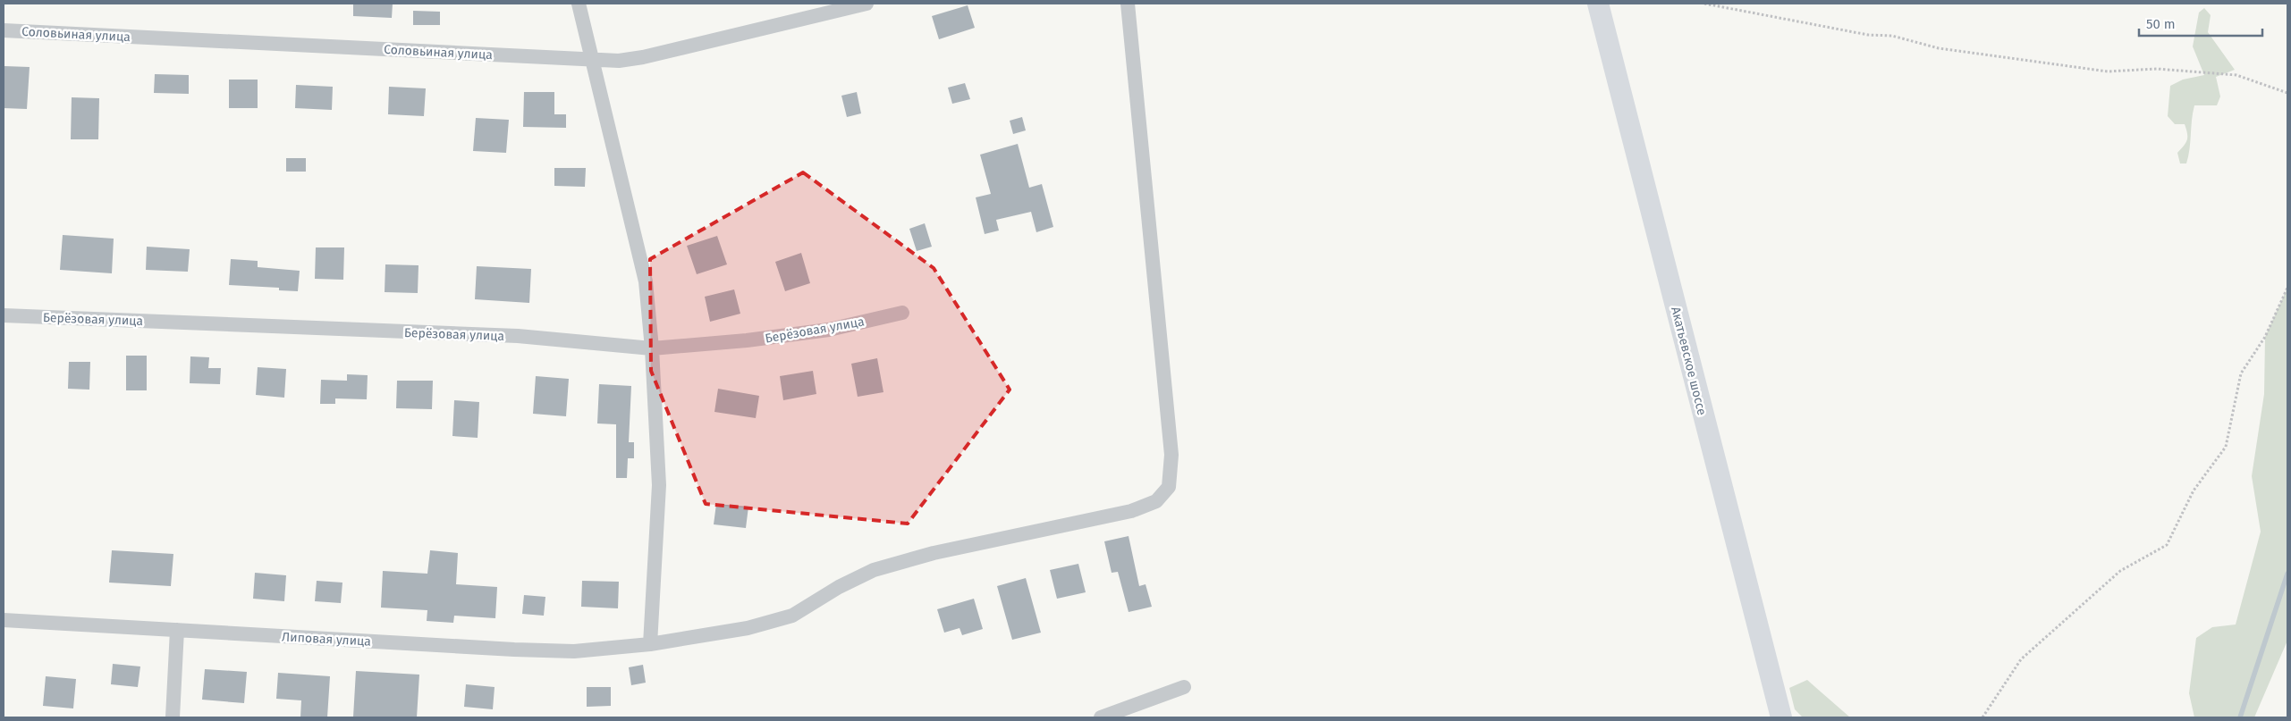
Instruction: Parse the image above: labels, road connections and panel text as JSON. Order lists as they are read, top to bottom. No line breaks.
{"streets":{"street":["Соловьиная улица","Берёзовая улица","Акатьевское шоссе","Липовая улица"]},"scale_bar":"50 m"}
